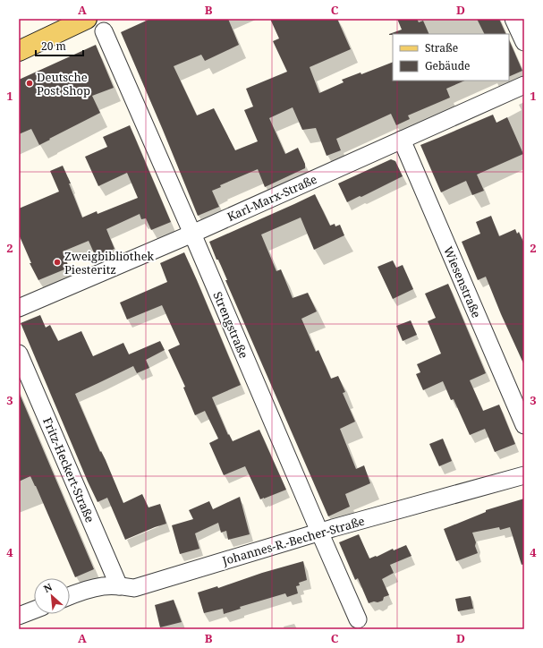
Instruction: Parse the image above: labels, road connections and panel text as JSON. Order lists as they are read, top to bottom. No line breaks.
{"streets":{"street":["Karl-Marx-Straße","Wiesenstraße","Strengstraße","Fritz-Heckert-Straße","Johannes-R.-Becher-Straße"]},"crossings":[["Karl-Marx-Straße","Wiesenstraße"],["Karl-Marx-Straße","Strengstraße"],["Strengstraße","Johannes-R.-Becher-Straße"],["Fritz-Heckert-Straße","Johannes-R.-Becher-Straße"]],"places":["Deutsche Post Shop","Zweigbibliothek Piesteritz"],"legend":["Straße","Gebäude"],"scale_bar":"20 m","north":"top left","grid":{"columns":["A","B","C","D"],"rows":["1","2","3","4"]}}
